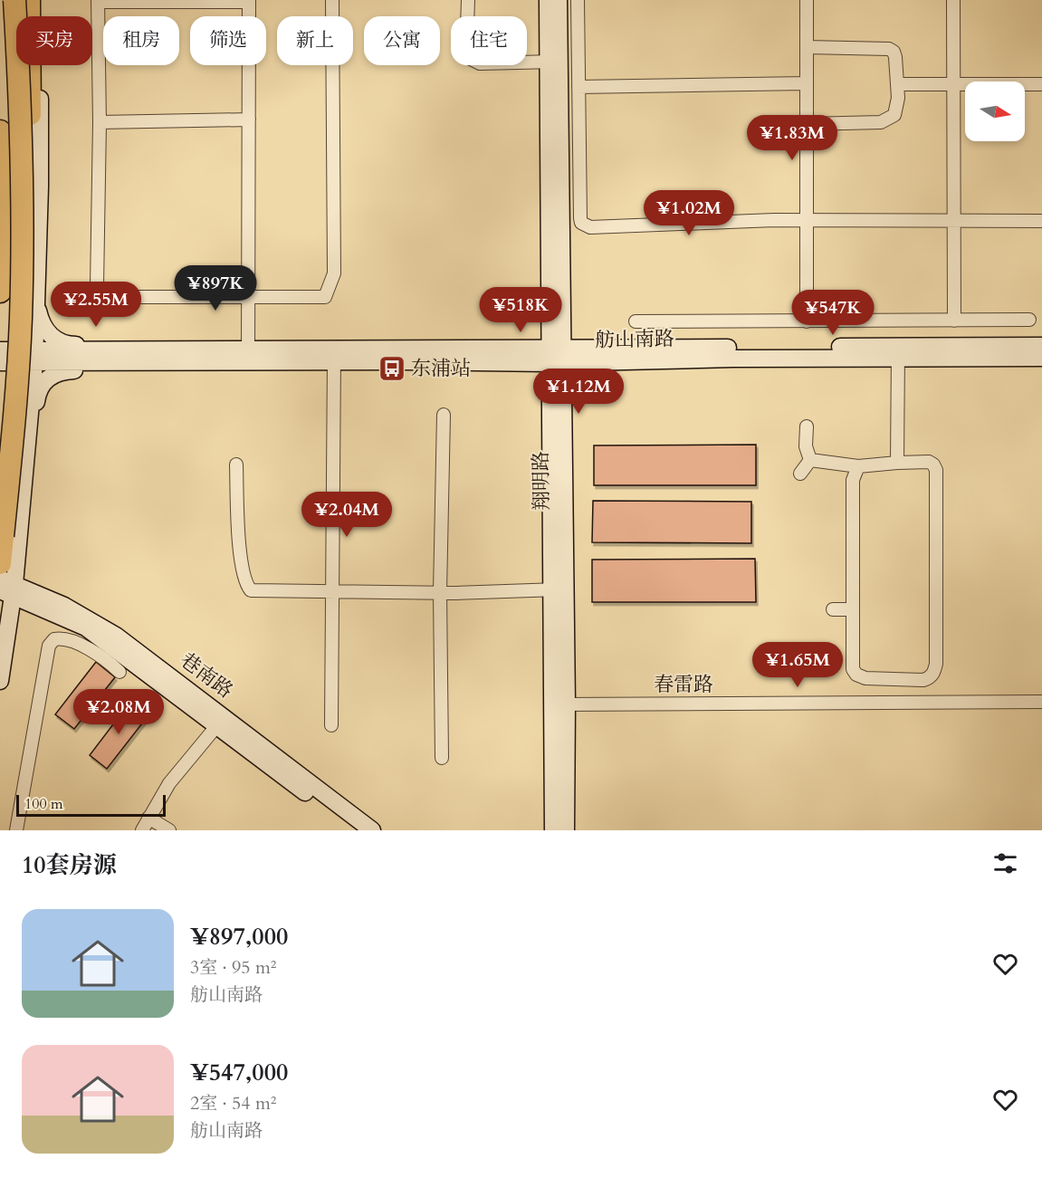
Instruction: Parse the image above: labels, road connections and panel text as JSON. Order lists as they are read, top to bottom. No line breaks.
{"streets":{"street":["舫山南路","翔明路","巷南路","春雷路"]},"crossings":[["舫山南路","翔明路"],["翔明路","春雷路"]],"places":{"bus stop":["东浦站"]},"scale_bar":"100 m","north":"right","page":{"chip":["买房","租房","筛选","新上","公寓","住宅"],"price":["¥1.83M","¥1.02M","¥897K","¥2.55M","¥518K","¥547K","¥1.12M","¥2.04M","¥1.65M","¥2.08M"],"scale":"100 m","heading":"10套房源","list":[{"name":"¥897,000","note":"3室 · 95 m² · 舫山南路"},{"name":"¥547,000","note":"2室 · 54 m² · 舫山南路"}]}}
